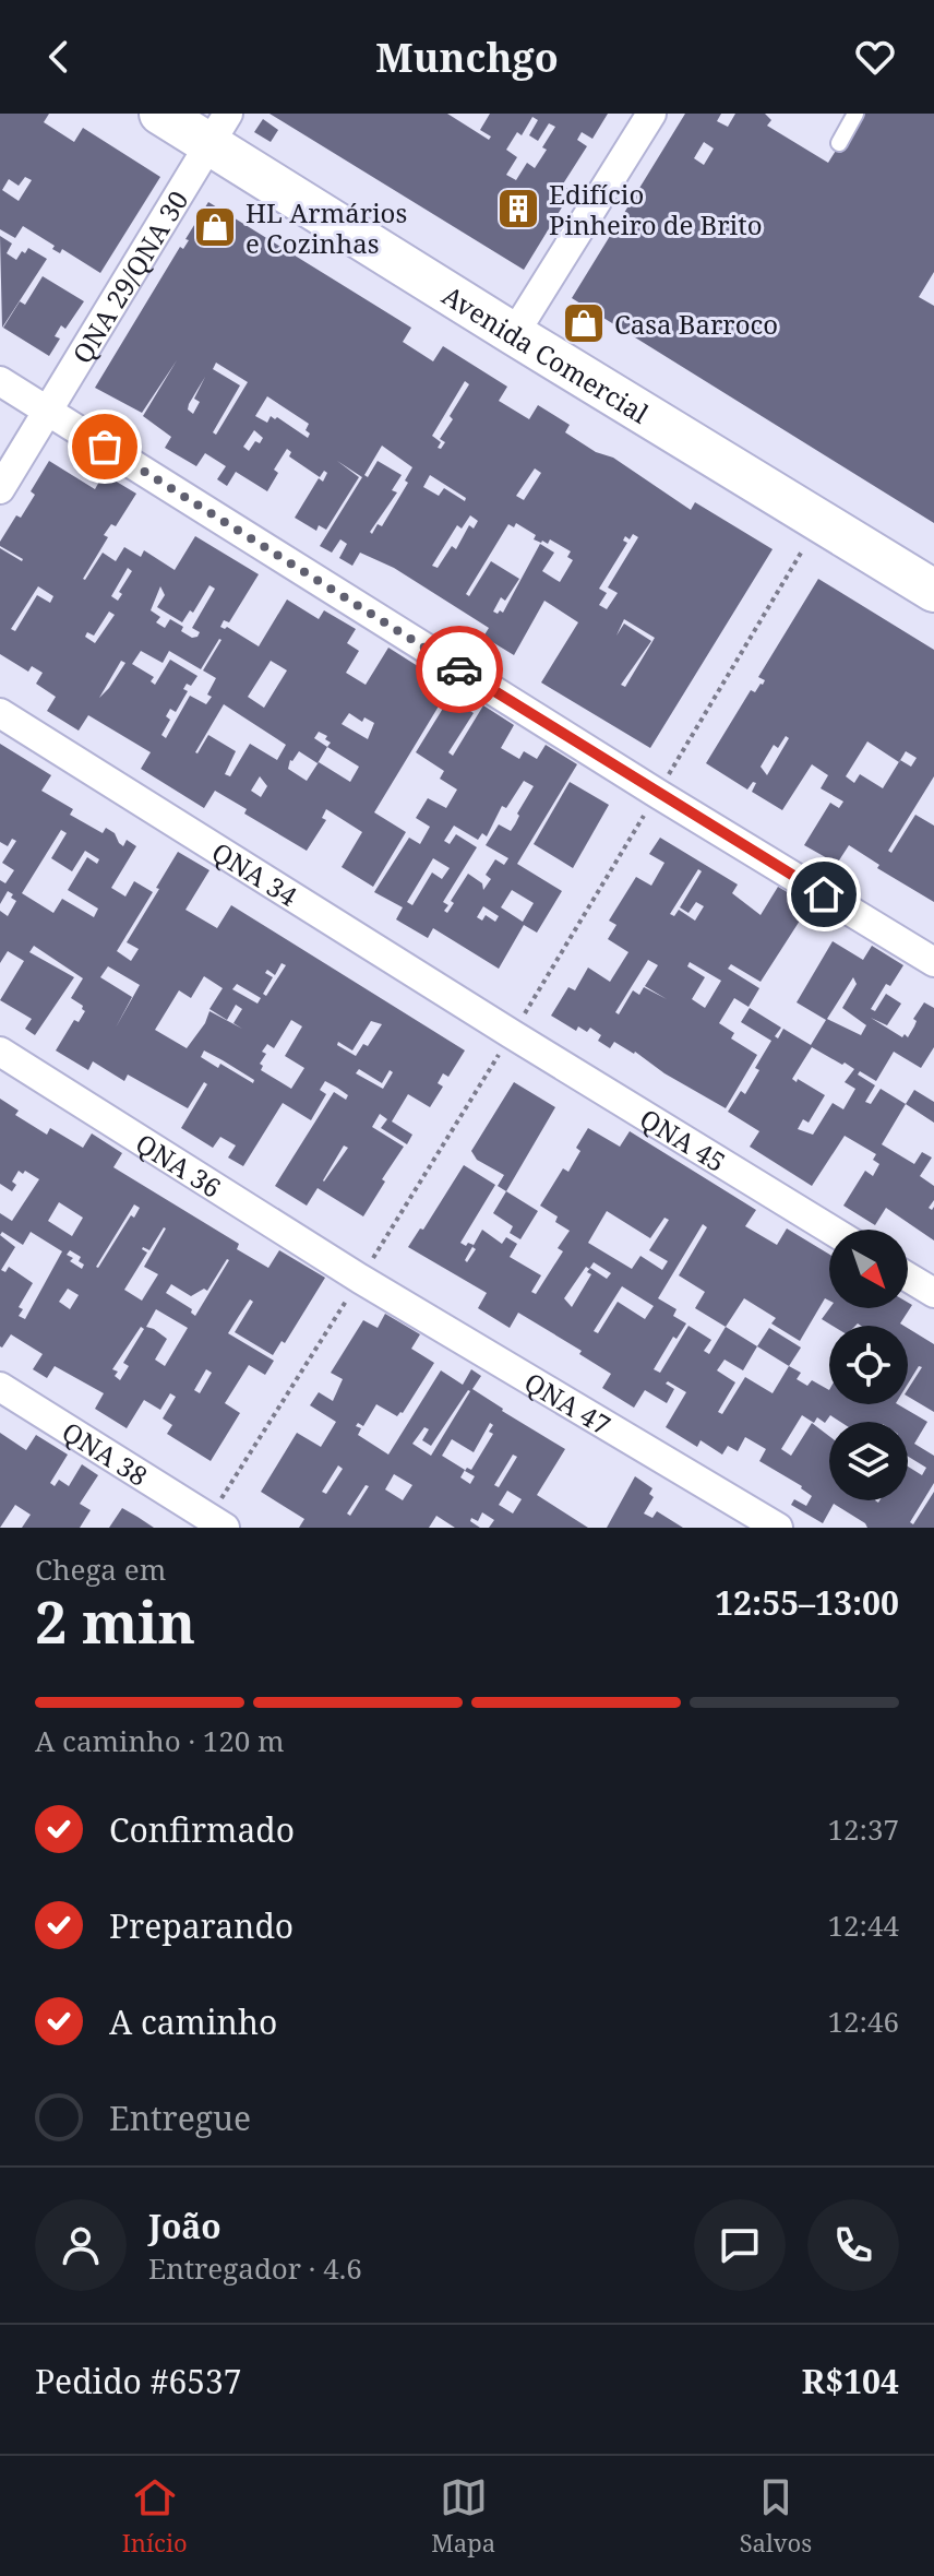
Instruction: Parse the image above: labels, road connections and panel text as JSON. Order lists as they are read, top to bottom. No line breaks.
{"streets":{"main road":["Avenida Comercial"],"street":["QNA 29/QNA 30","QNA 34","QNA 45","QNA 36","QNA 47","QNA 38"]},"crossings":[["QNA 29/QNA 30","Avenida Comercial"],["QNA 34","QNA 45"],["QNA 36","QNA 47"]],"places":{"building":["Edifício Pinheiro de Brito"],"shop":["HL Armários e Cozinhas","Casa Barroco"]},"north":"bottom right","page":{"header":"Munchgo","heading":["2 min","Chega em","12:55–13:00"],"panel":["João","Entregador · 4.6","Pedido #6537","R$104"],"bar":"A caminho · 120 m","list":[["Confirmado","12:37"],["Preparando","12:44"],["A caminho","12:46"],"Entregue"],"tabs":["Início","Mapa","Salvos"]}}
